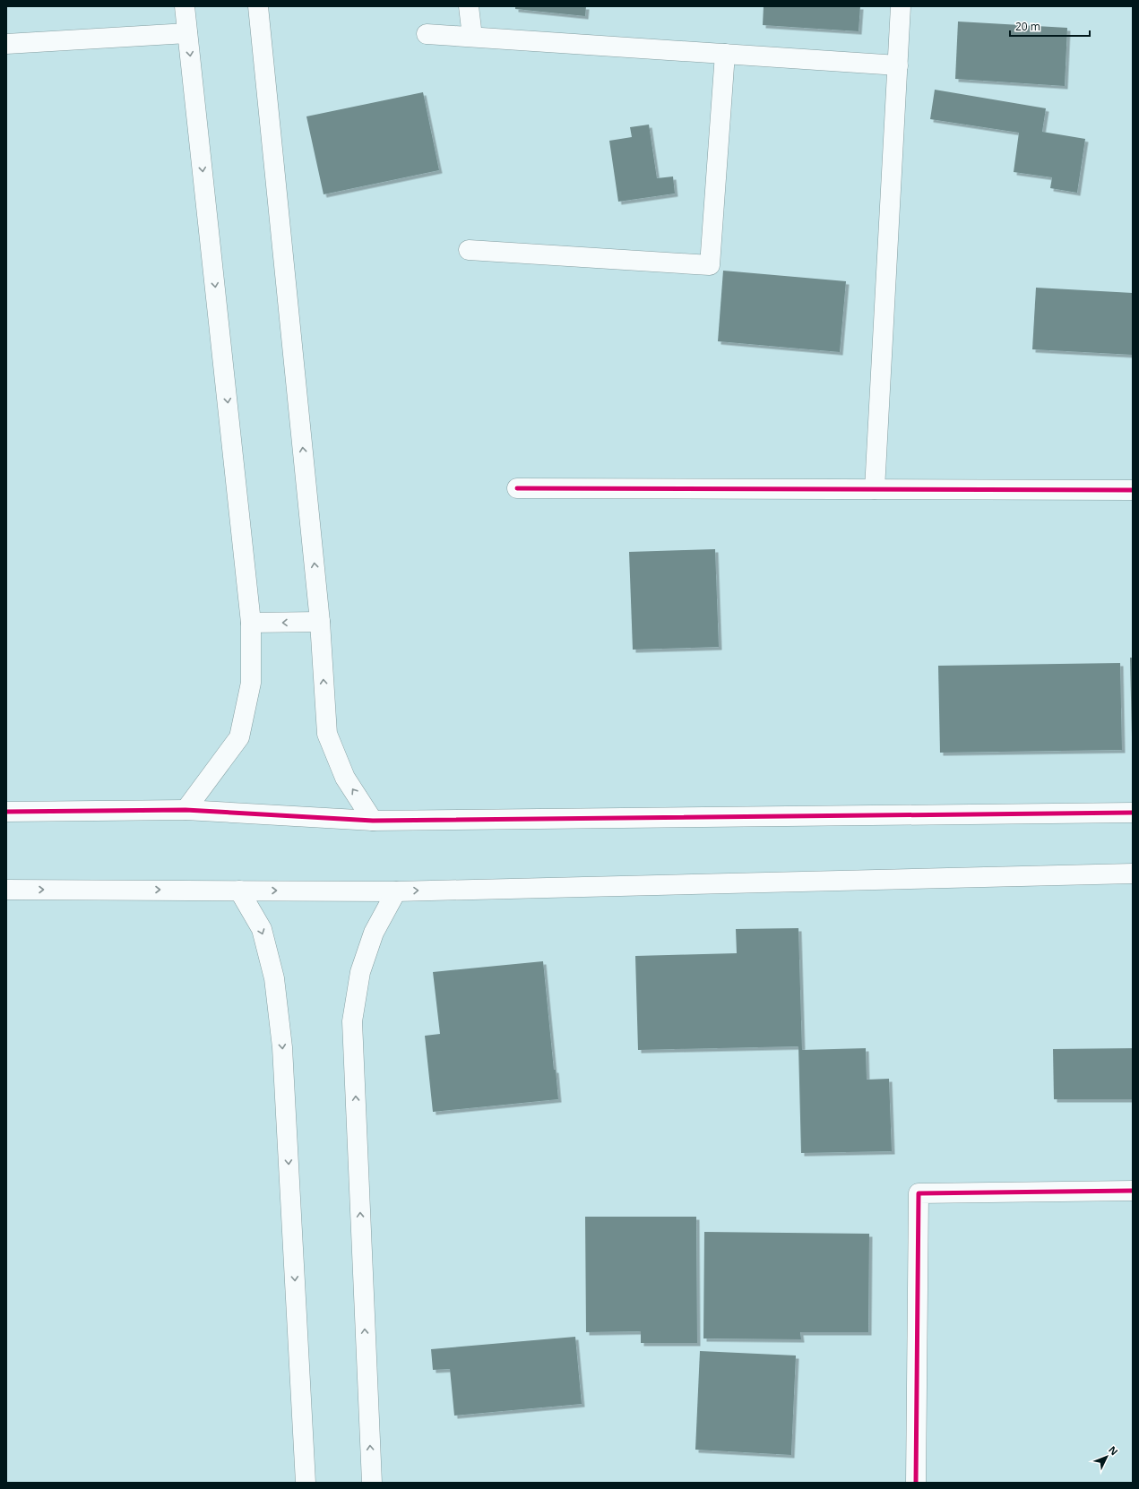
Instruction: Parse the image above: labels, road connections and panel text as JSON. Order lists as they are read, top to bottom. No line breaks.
{"scale_bar":"20 m","north":"top right"}
